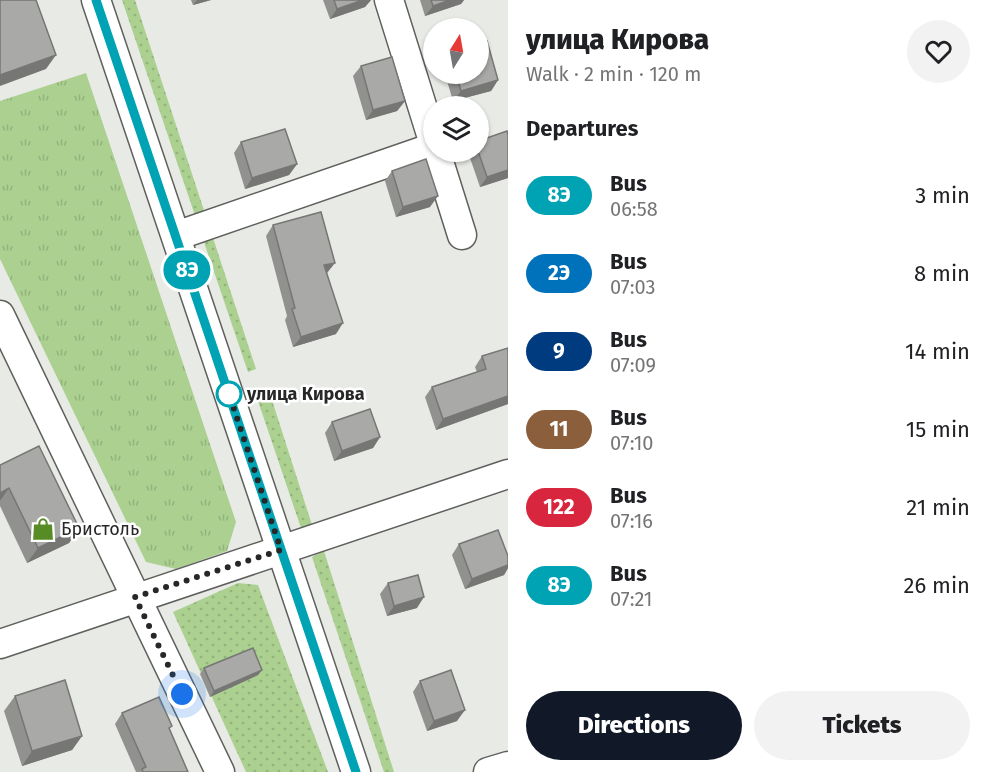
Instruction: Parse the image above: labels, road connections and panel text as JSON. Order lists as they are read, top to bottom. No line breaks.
{"places":{"other":["улица Кирова"],"shop":["Бристоль"]},"lines":["bus line 8Э"],"north":"top","page":{"on_map":"8Э","heading":[["улица Кирова","Walk · 2 min · 120 m"],"Departures"],"list":[{"mark":"8Э","name":"Bus","note":"06:58","value":"3 min"},{"mark":"2Э","name":"Bus","note":"07:03","value":"8 min"},{"mark":"9","name":"Bus","note":"07:09","value":"14 min"},{"mark":"11","name":"Bus","note":"07:10","value":"15 min"},{"mark":"122","name":"Bus","note":"07:16","value":"21 min"},{"mark":"8Э","name":"Bus","note":"07:21","value":"26 min"}],"buttons":["Directions","Tickets"]}}
